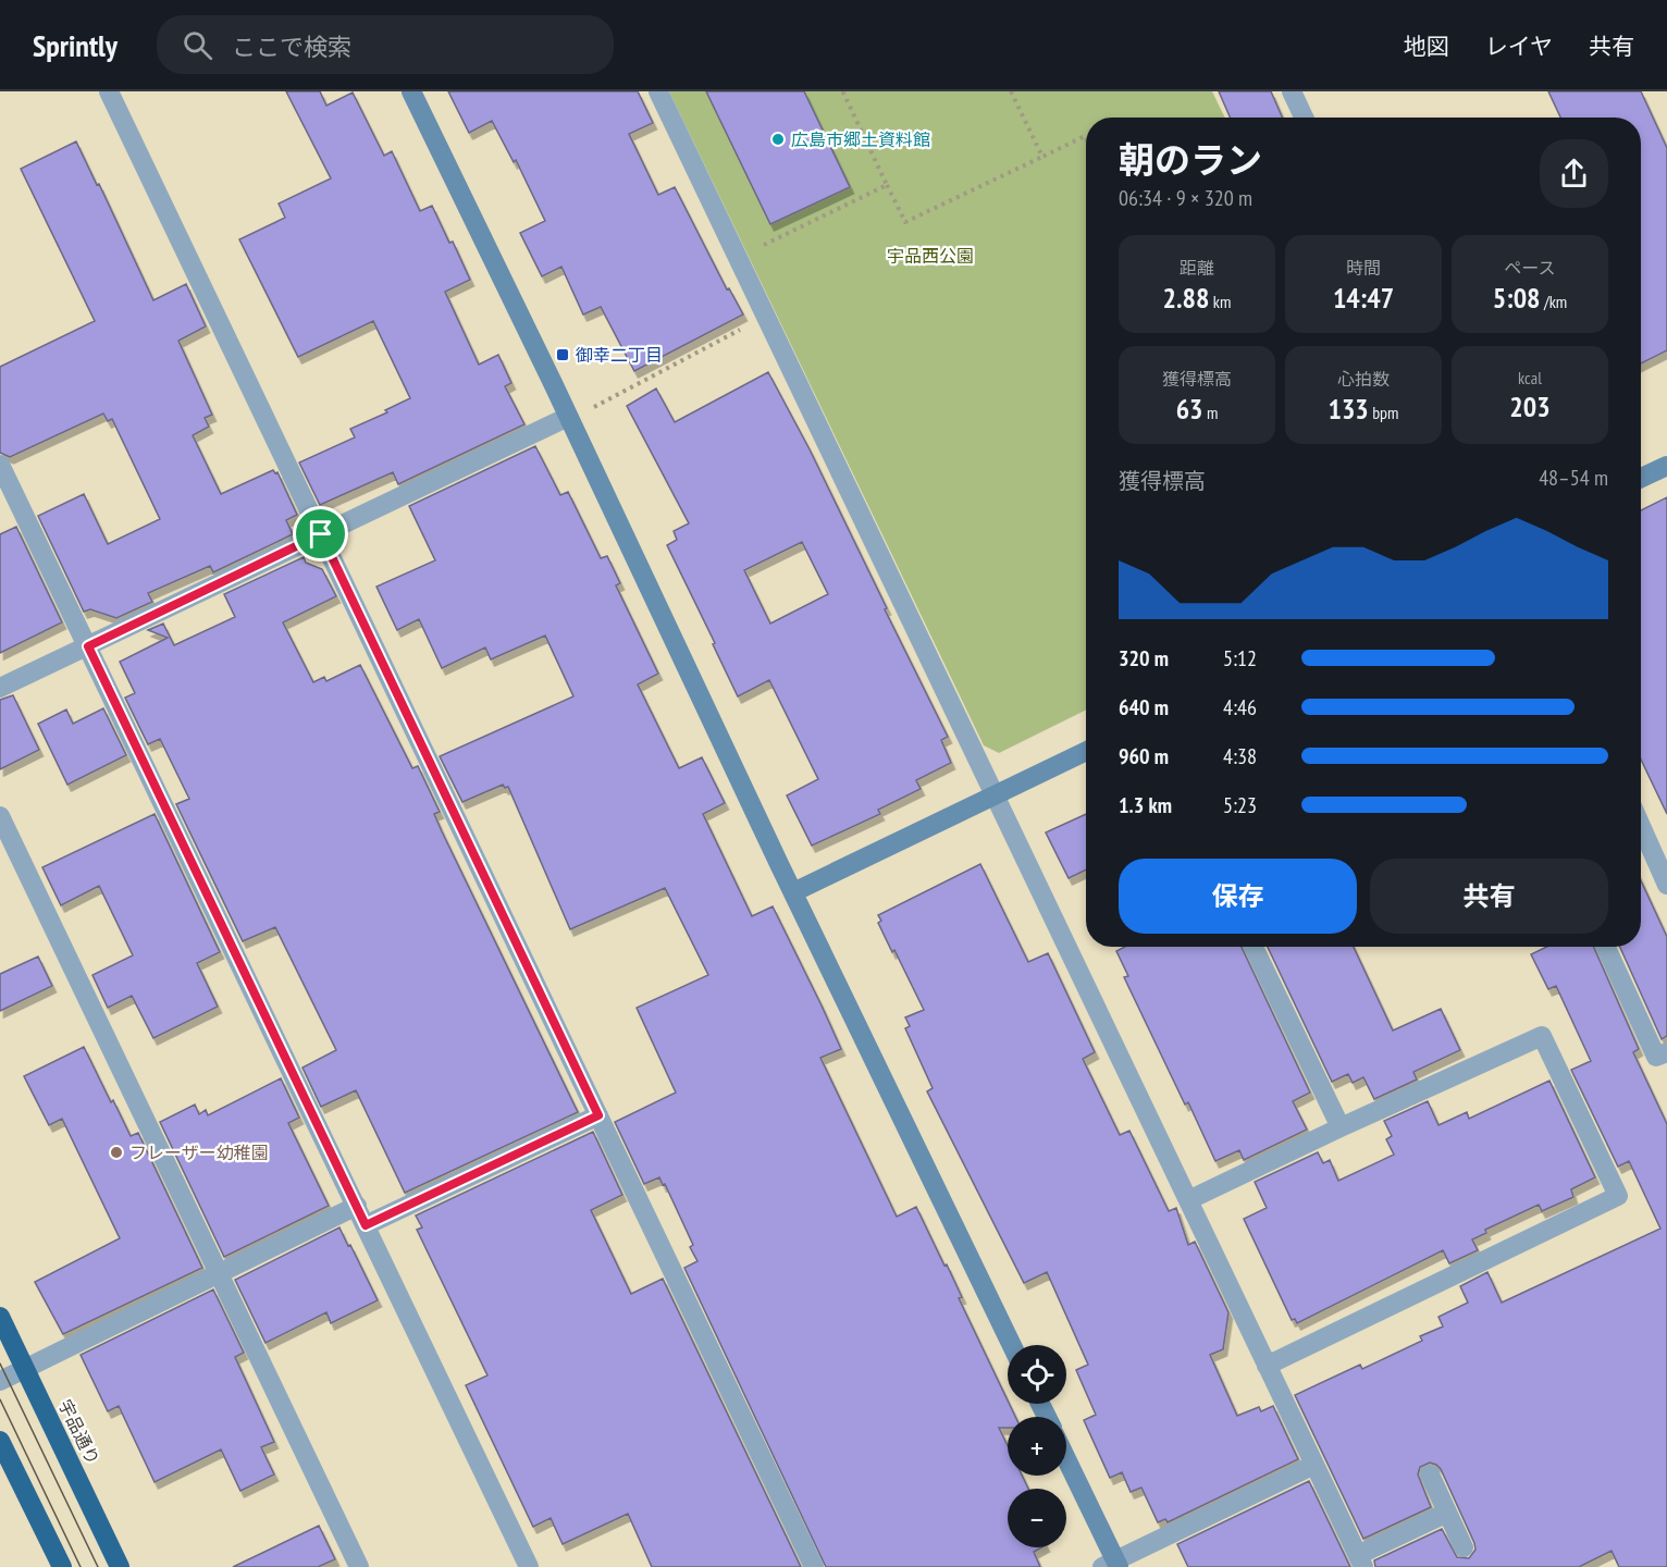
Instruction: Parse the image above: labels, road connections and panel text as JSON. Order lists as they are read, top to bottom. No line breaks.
{"streets":{"highway":["宇品通り"]},"parks":["宇品西公園"],"places":{"other":["広島市郷土資料館","フレーザー幼稚園"],"transit":["御幸二丁目"]},"page":{"header":"Sprintly","search":"ここで検索","nav":["地図","レイヤ","共有"],"heading":["朝のラン","06:34 · 9 × 320 m"],"stats":[["距離","2.88 km"],["時間","14:47"],["ペース","5:08 /km"],["獲得標高","63 m"],["心拍数","133 bpm"],["kcal","203"]],"chart":["獲得標高","48–54 m"],"list":[{"name":"320 m","note":"5:12"},{"name":"640 m","note":"4:46"},{"name":"960 m","note":"4:38"},{"name":"1.3 km","note":"5:23"}],"buttons":["保存","共有"],"map_buttons":["+","−"]}}
